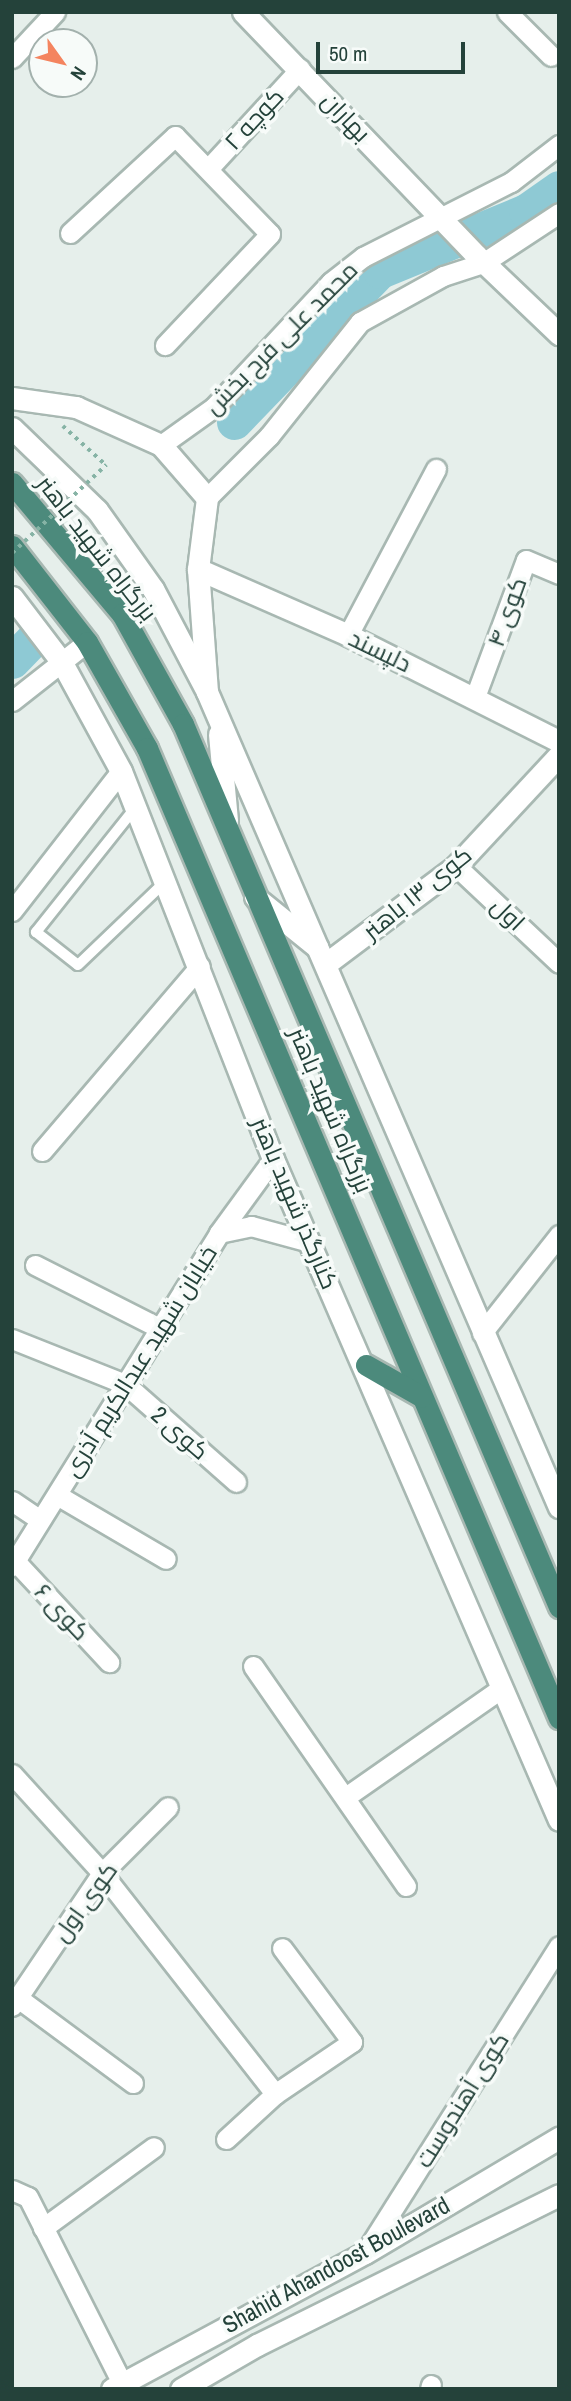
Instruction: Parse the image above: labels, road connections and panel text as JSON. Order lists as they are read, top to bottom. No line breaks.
{"streets":{"highway":["بزرگراه شهید باهنر"],"main road":["بهاران","دلپسند","کوی ۱۳ باهنر","کنارگذر شهید باهنر","Shahid Ahandoost Boulevard"],"street":["کوچه ۲","محمد علی فرح بخش","کوی ۴","اول","خیابان شهید عبدالکریم آذری","کوی 2","کوی ۶","کوی اول","کوی آهندوست"]},"crossings":[["بهاران","کوچه ۲"],["بهاران","محمد علی فرح بخش"],["کوی ۴","دلپسند"],["کوی ۱۳ باهنر","اول"],["کنارگذر شهید باهنر","خیابان شهید عبدالکریم آذری"],["خیابان شهید عبدالکریم آذری","کوی 2"],["خیابان شهید عبدالکریم آذری","کوی ۶"],["کوی آهندوست","Shahid Ahandoost Boulevard"]],"scale_bar":"50 m","north":"bottom right"}
